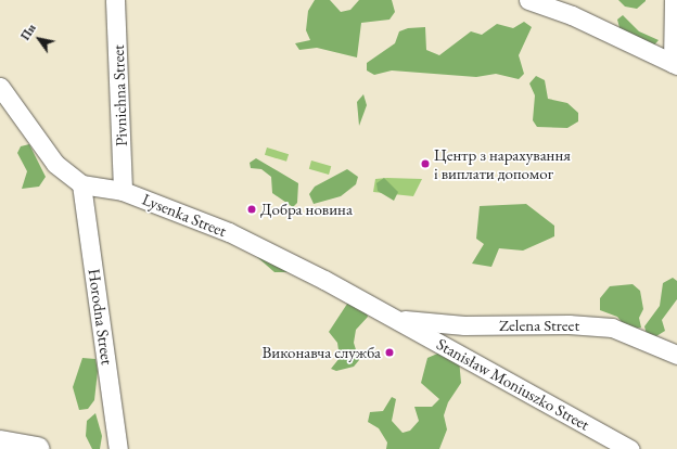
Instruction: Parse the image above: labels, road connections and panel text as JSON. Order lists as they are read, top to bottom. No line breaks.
{"streets":{"street":["Pivnichna Street","Lysenka Street","Horodna Street","Zelena Street","Stanisław Moniuszko Street"]},"crossings":[["Pivnichna Street","Lysenka Street"],["Lysenka Street","Horodna Street"],["Lysenka Street","Zelena Street"],["Lysenka Street","Stanisław Moniuszko Street"],["Zelena Street","Stanisław Moniuszko Street"]],"places":["Центр з нарахування і виплати допомог","Добра новина","Виконавча служба"],"north":"top left"}
